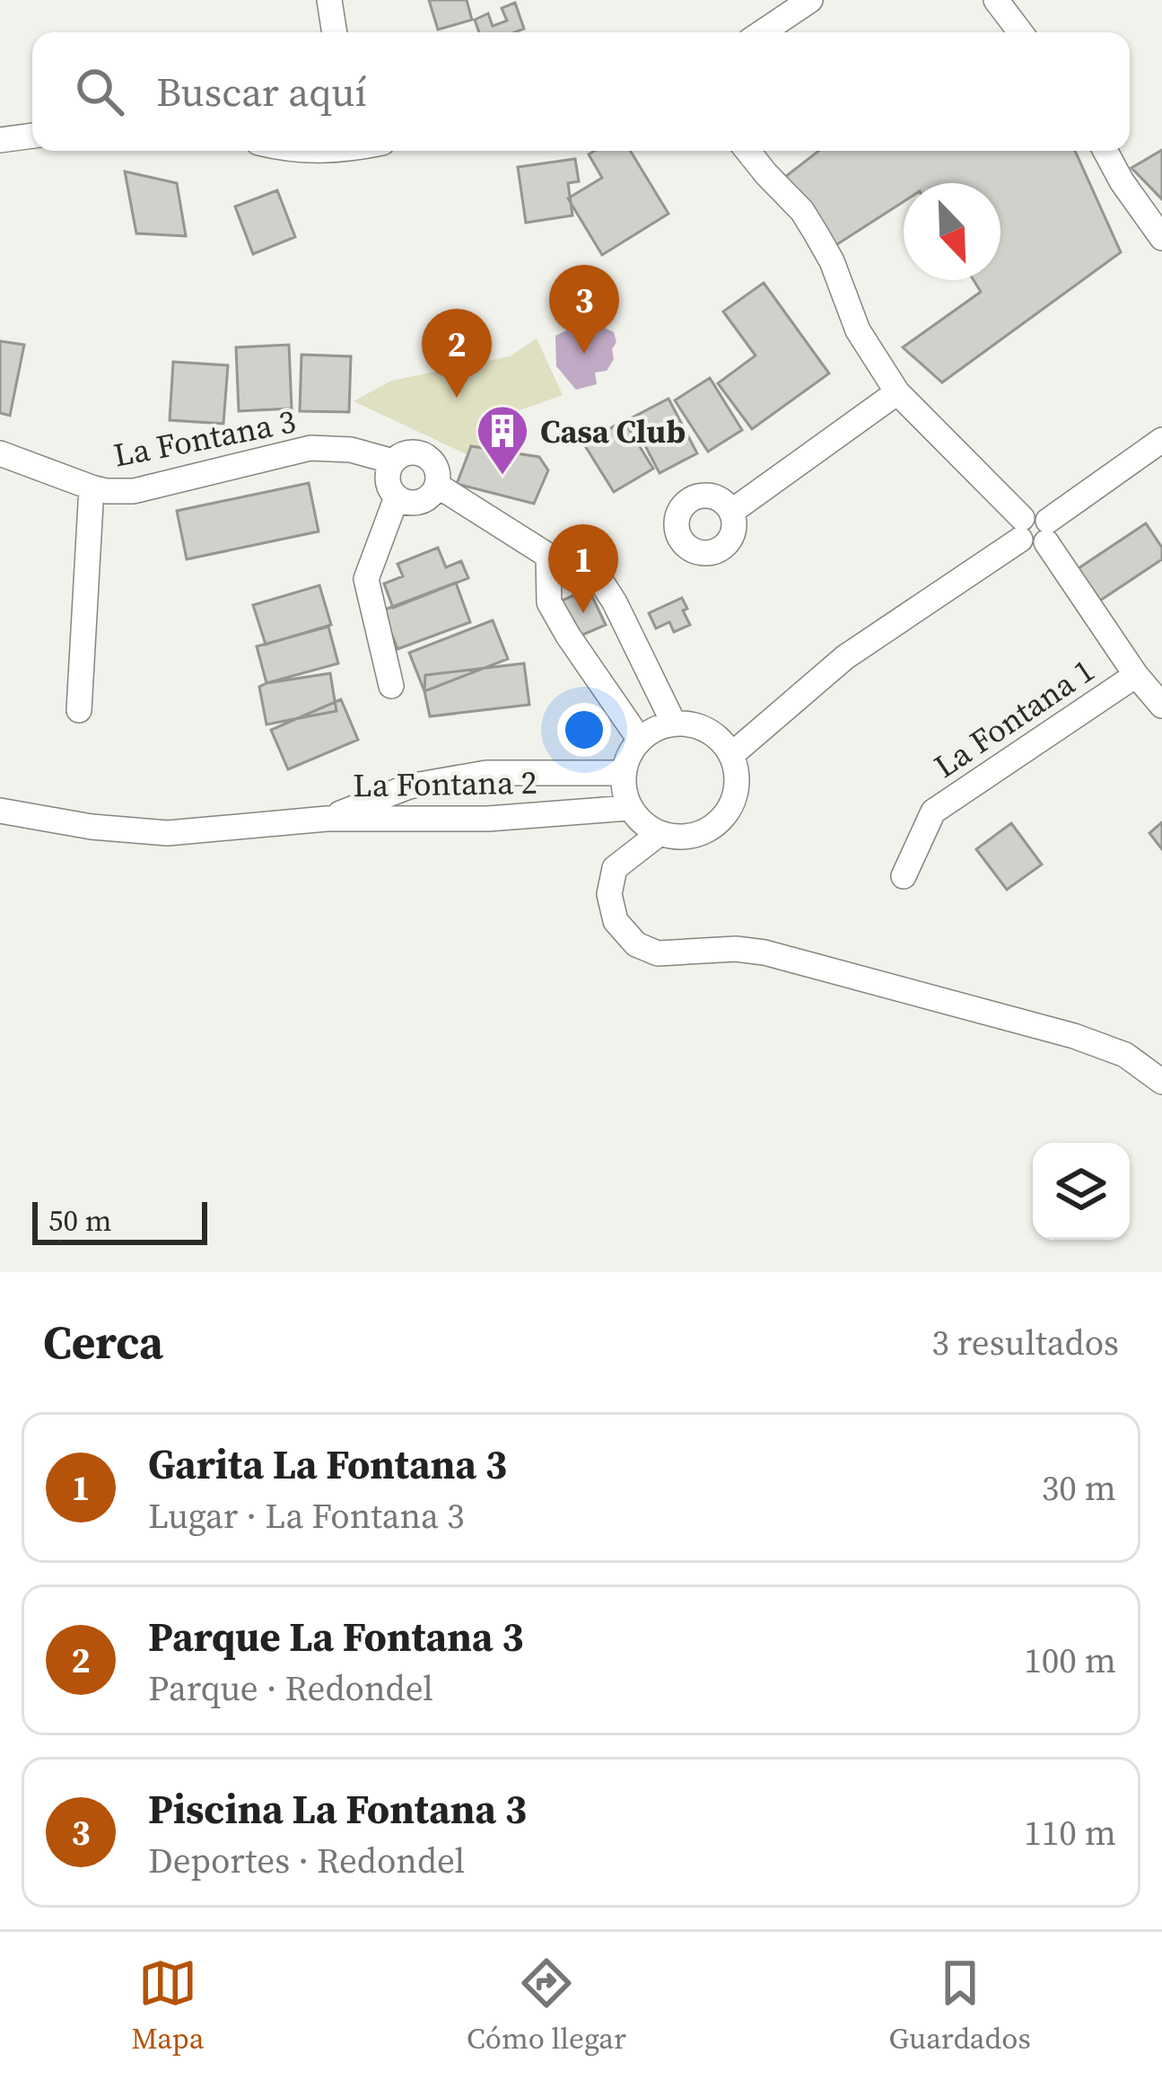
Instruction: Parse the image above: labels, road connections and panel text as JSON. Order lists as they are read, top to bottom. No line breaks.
{"streets":{"street":["La Fontana 3","La Fontana 1","La Fontana 2"]},"places":{"building":["Casa Club"]},"scale_bar":"50 m","north":"bottom right","page":{"search":"Buscar aquí","pins":["3","2","1"],"scale":"50 m","heading":["Cerca","3 resultados"],"list":[{"mark":"1","name":"Garita La Fontana 3","note":"Lugar · La Fontana 3","value":"30 m"},{"mark":"2","name":"Parque La Fontana 3","note":"Parque · Redondel","value":"100 m"},{"mark":"3","name":"Piscina La Fontana 3","note":"Deportes · Redondel","value":"110 m"}],"nav":["Mapa","Cómo llegar","Guardados"]}}
